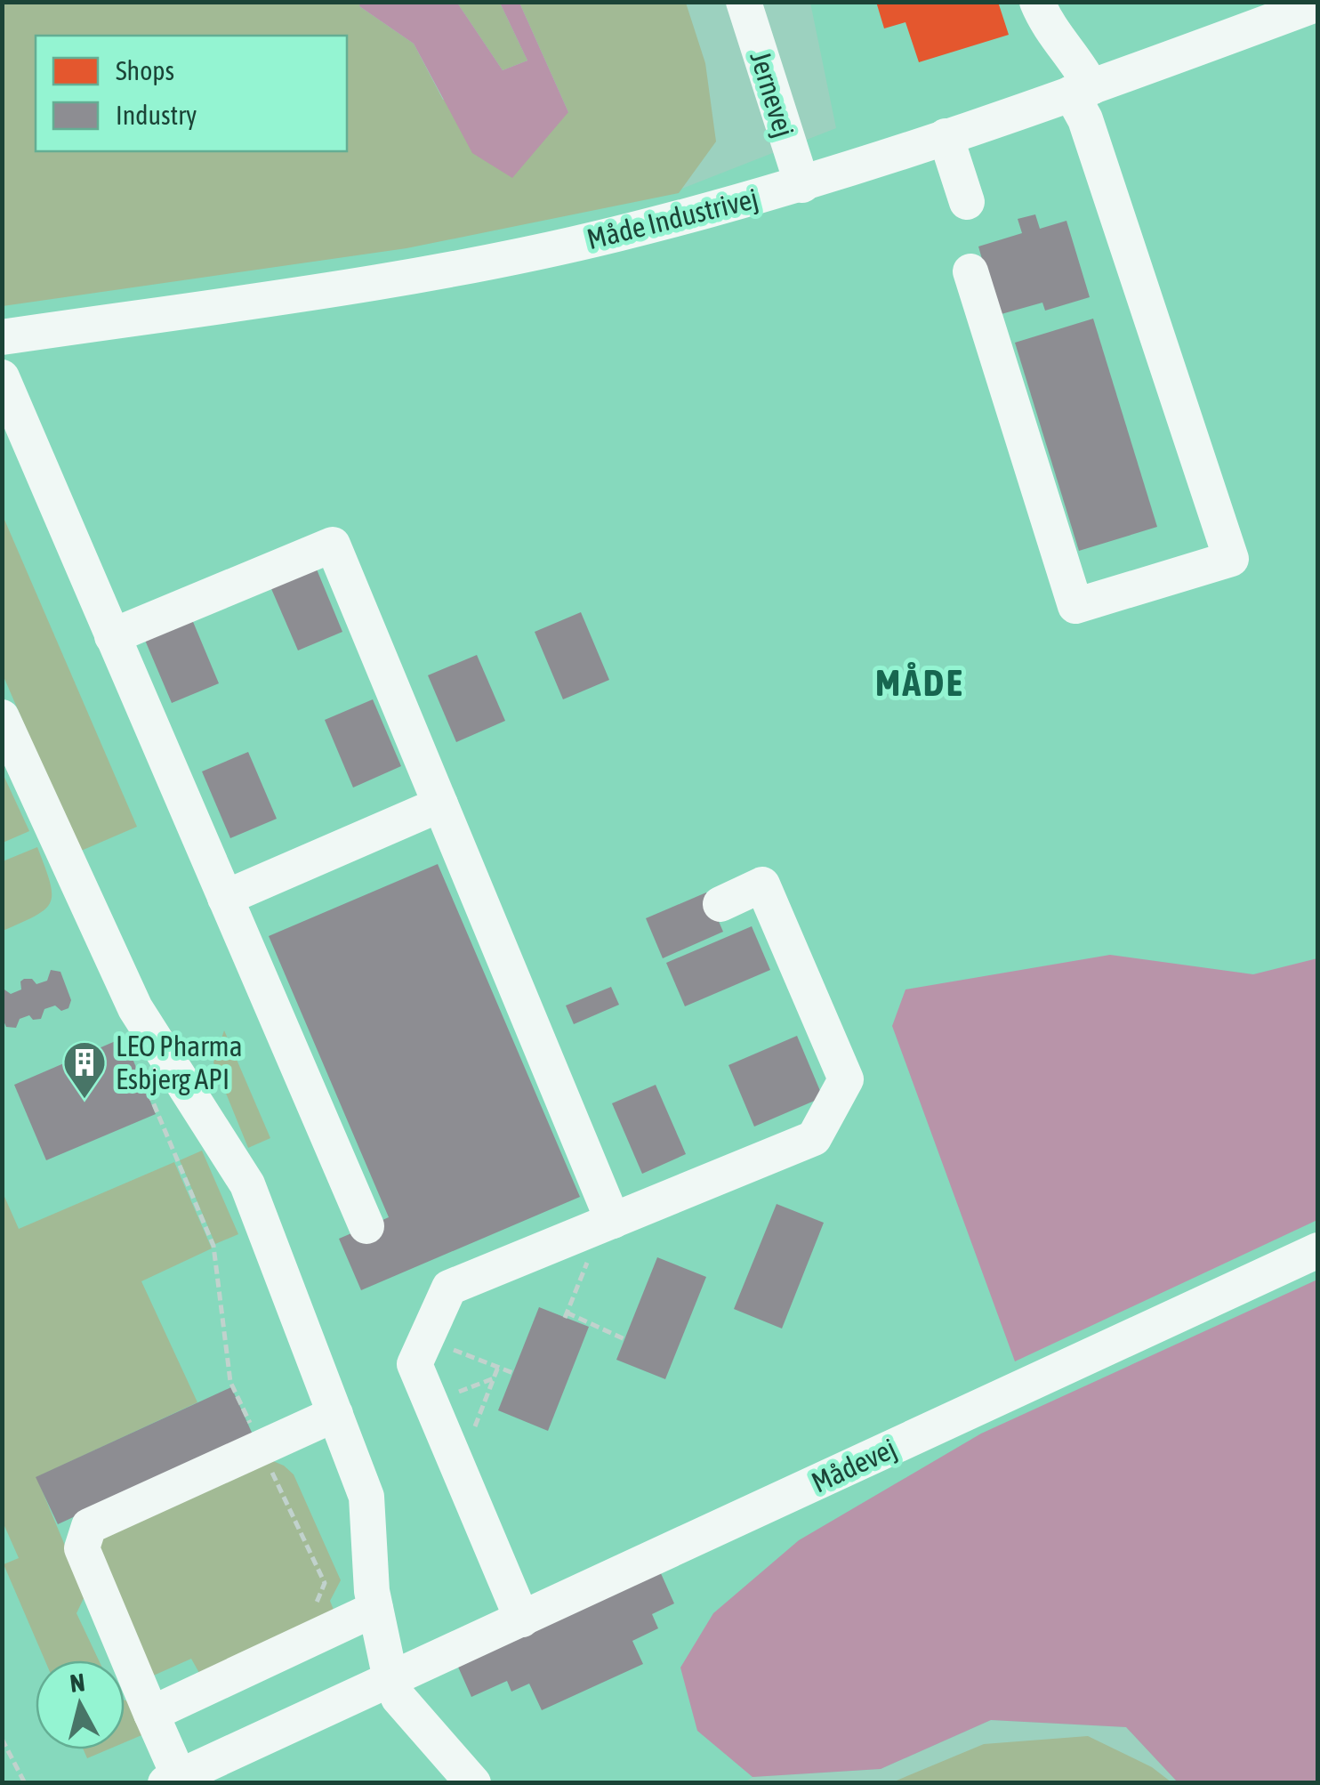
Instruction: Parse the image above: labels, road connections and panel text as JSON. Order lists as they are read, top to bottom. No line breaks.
{"streets":{"street":["Jernevej","Måde Industrivej","Mådevej"]},"crossings":[["Jernevej","Måde Industrivej"]],"districts":["MÅDE"],"places":{"building":["LEO Pharma Esbjerg API"]},"legend":["Shops","Industry"],"north":"top"}
